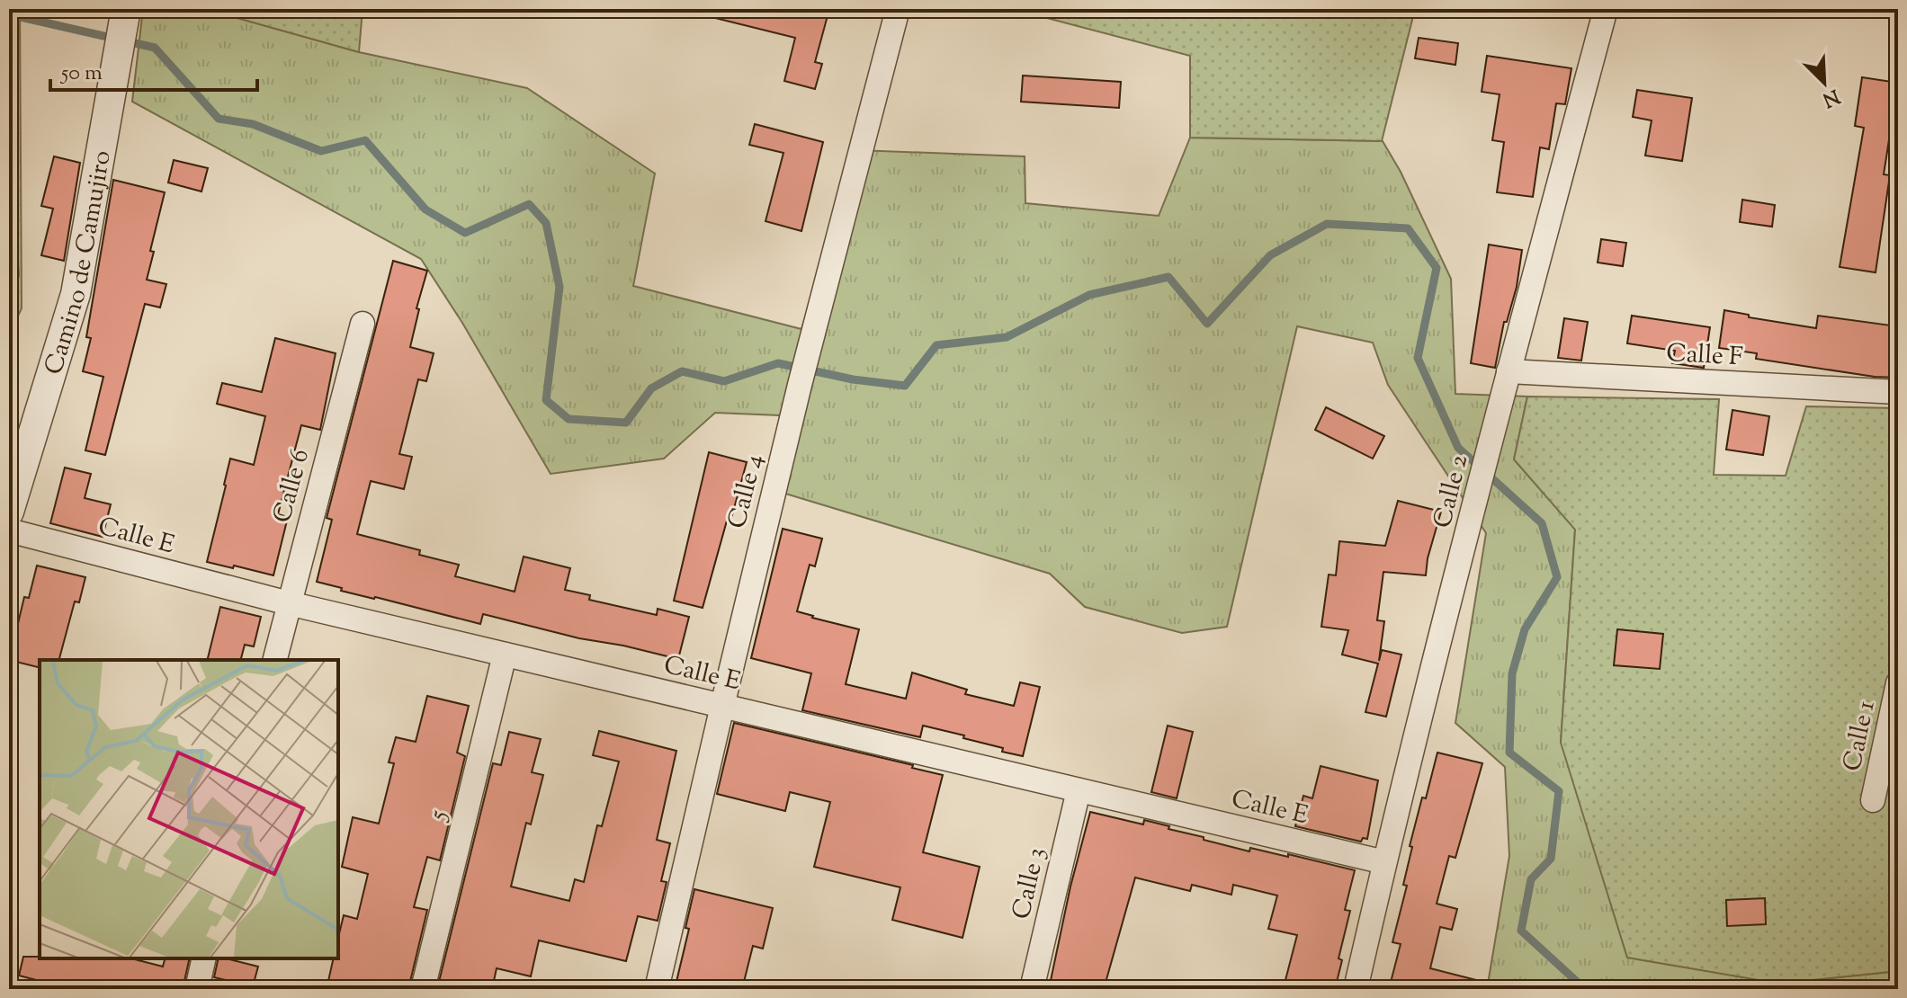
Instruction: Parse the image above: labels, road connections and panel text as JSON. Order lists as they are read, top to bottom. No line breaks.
{"streets":{"street":["Camino de Camujiro","Calle F","Calle 6","Calle 4","Calle 2","Calle E","Calle 1","5","Calle 3"]},"crossings":[["Calle F","Calle 2"],["Calle 6","Calle E"],["Calle 4","Calle E"],["Calle 2","Calle E"],["Calle E","5"],["Calle E","Calle 3"]],"scale_bar":"50 m","north":"bottom right"}
